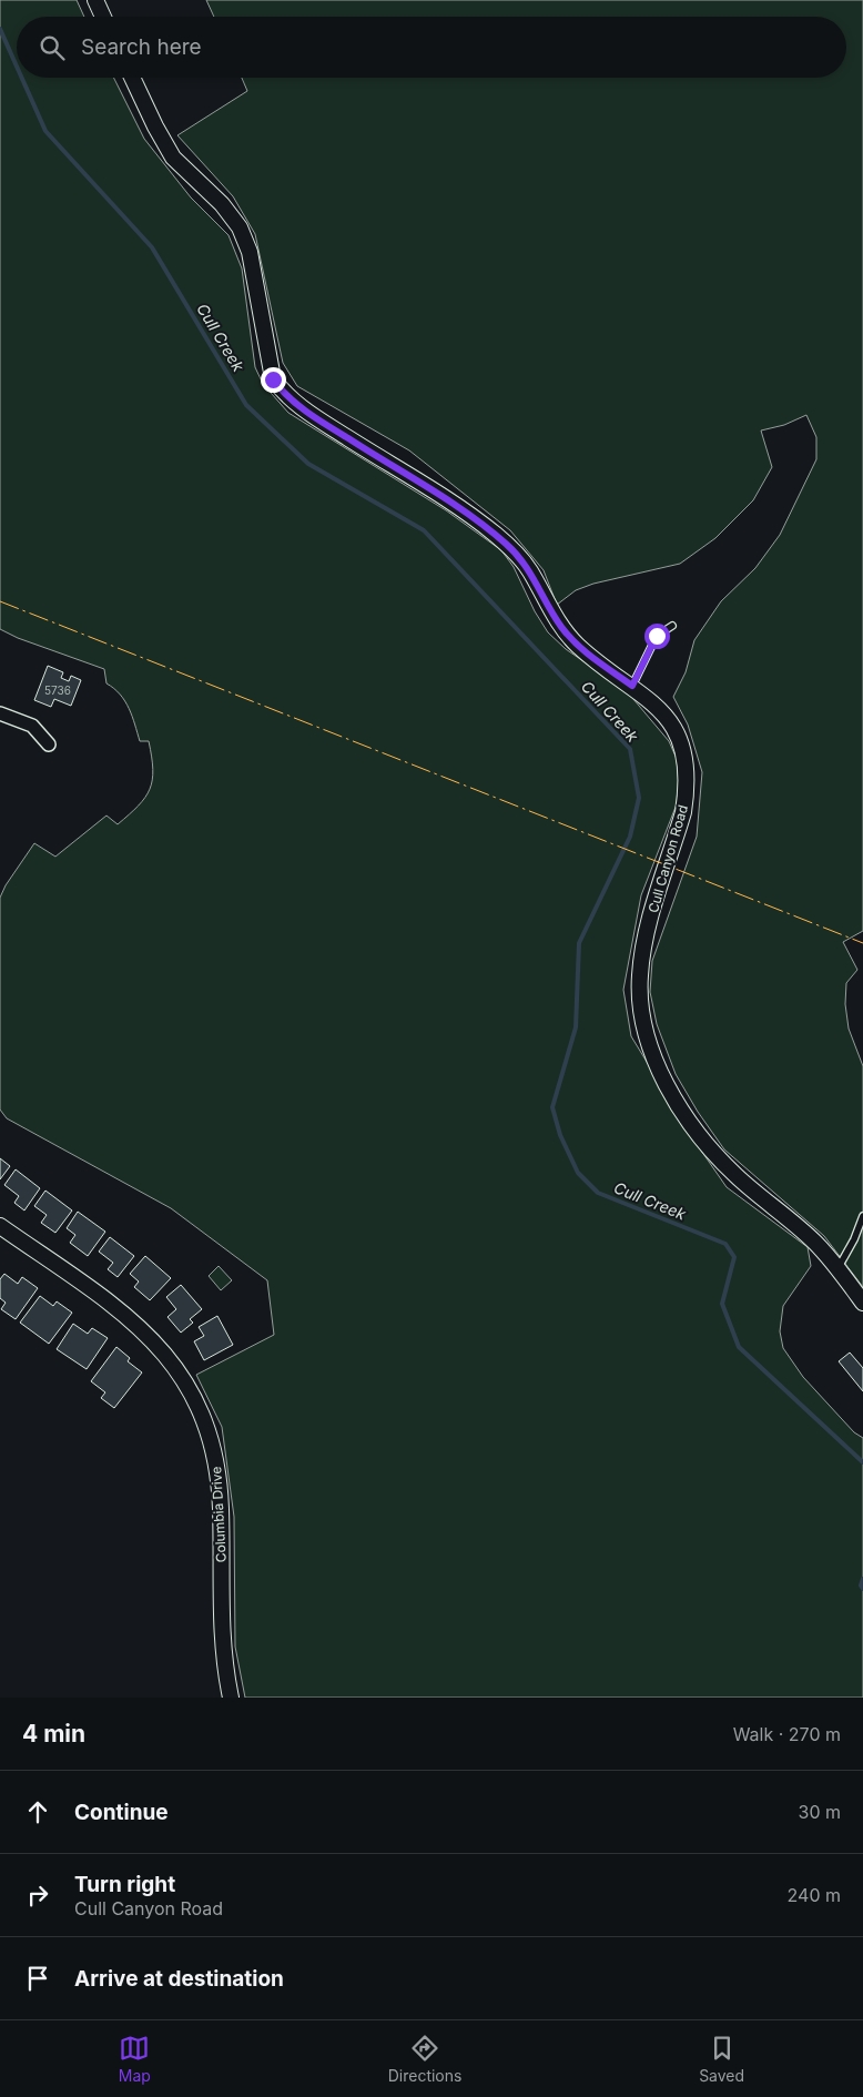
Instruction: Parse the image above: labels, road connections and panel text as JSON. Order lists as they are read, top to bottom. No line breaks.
{"streets":{"street":["Cull Canyon Road","Columbia Drive"]},"water":["Cull Creek"],"house_numbers":["5736"],"page":{"search":"Search here","heading":["4 min","Walk · 270 m"],"list":[["Continue","30 m"],["Turn right","Cull Canyon Road","240 m"],"Arrive at destination"],"nav":["Map","Directions","Saved"]}}
